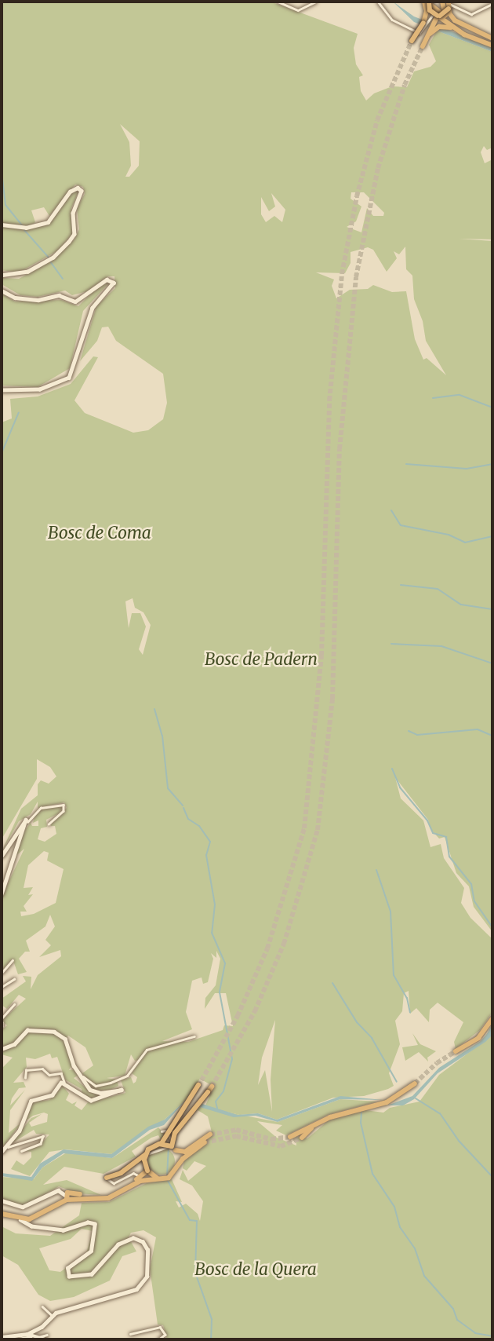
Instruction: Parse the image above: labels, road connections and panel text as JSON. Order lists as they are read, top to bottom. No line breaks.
{"parks":["Bosc de Coma","Bosc de Padern","Bosc de la Quera"]}
